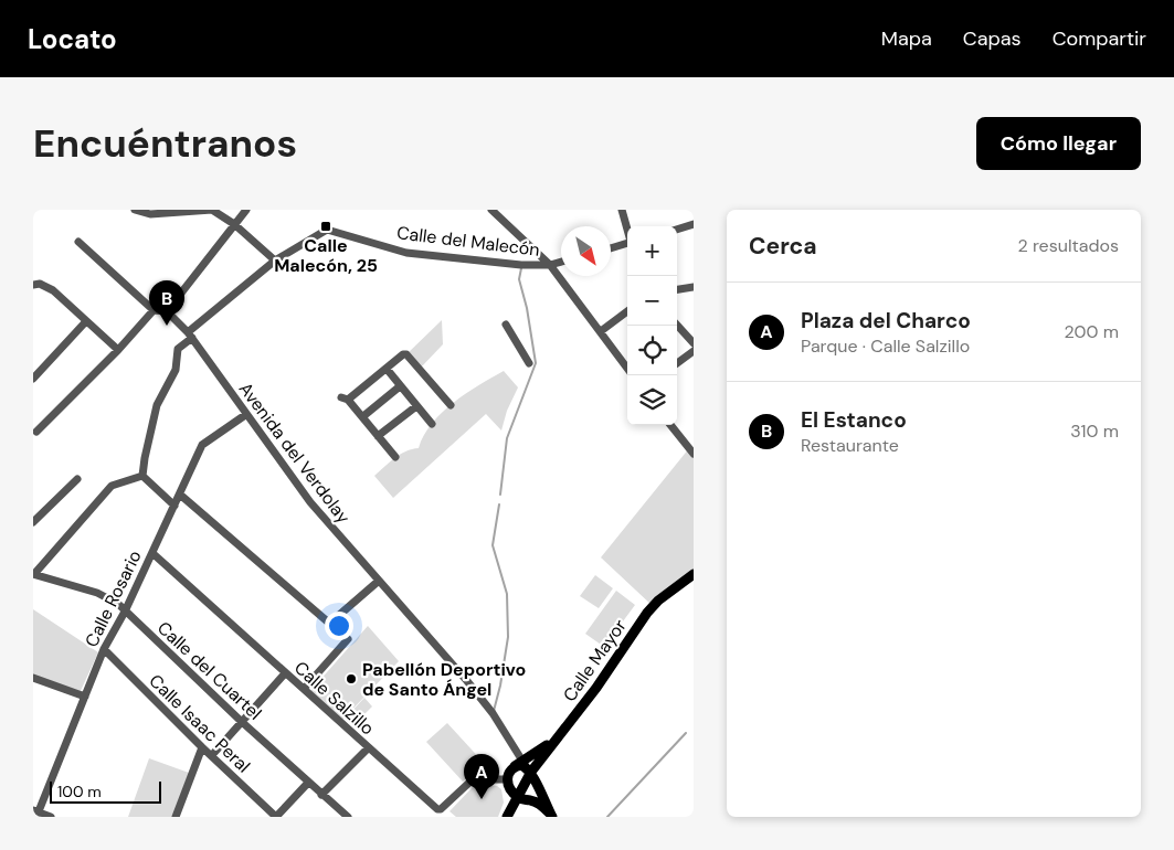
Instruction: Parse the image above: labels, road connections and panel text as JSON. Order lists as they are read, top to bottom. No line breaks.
{"streets":{"main road":["Calle Mayor"],"street":["Calle del Malecón","Avenida del Verdolay","Calle Rosario","Calle del Cuartel","Calle Salzillo","Calle Isaac Peral"]},"crossings":[["Calle del Malecón","Avenida del Verdolay"],["Avenida del Verdolay","Calle Rosario"],["Avenida del Verdolay","Calle Mayor"],["Calle Rosario","Calle del Cuartel"],["Calle Rosario","Calle Salzillo"],["Calle Rosario","Calle Isaac Peral"]],"places":{"transit":["Calle Malecón, 25"],"other":["Pabellón Deportivo de Santo Ángel"]},"scale_bar":"100 m","north":"bottom right","page":{"header":"Locato","nav":["Mapa","Capas","Compartir"],"buttons":"Cómo llegar","title":"Encuéntranos","heading":["Cerca","2 resultados"],"map_buttons":["+","−"],"pins":["B","A"],"list":[{"mark":"A","name":"Plaza del Charco","note":"Parque · Calle Salzillo","value":"200 m"},{"mark":"B","name":"El Estanco","note":"Restaurante","value":"310 m"}],"scale":"100 m"}}
